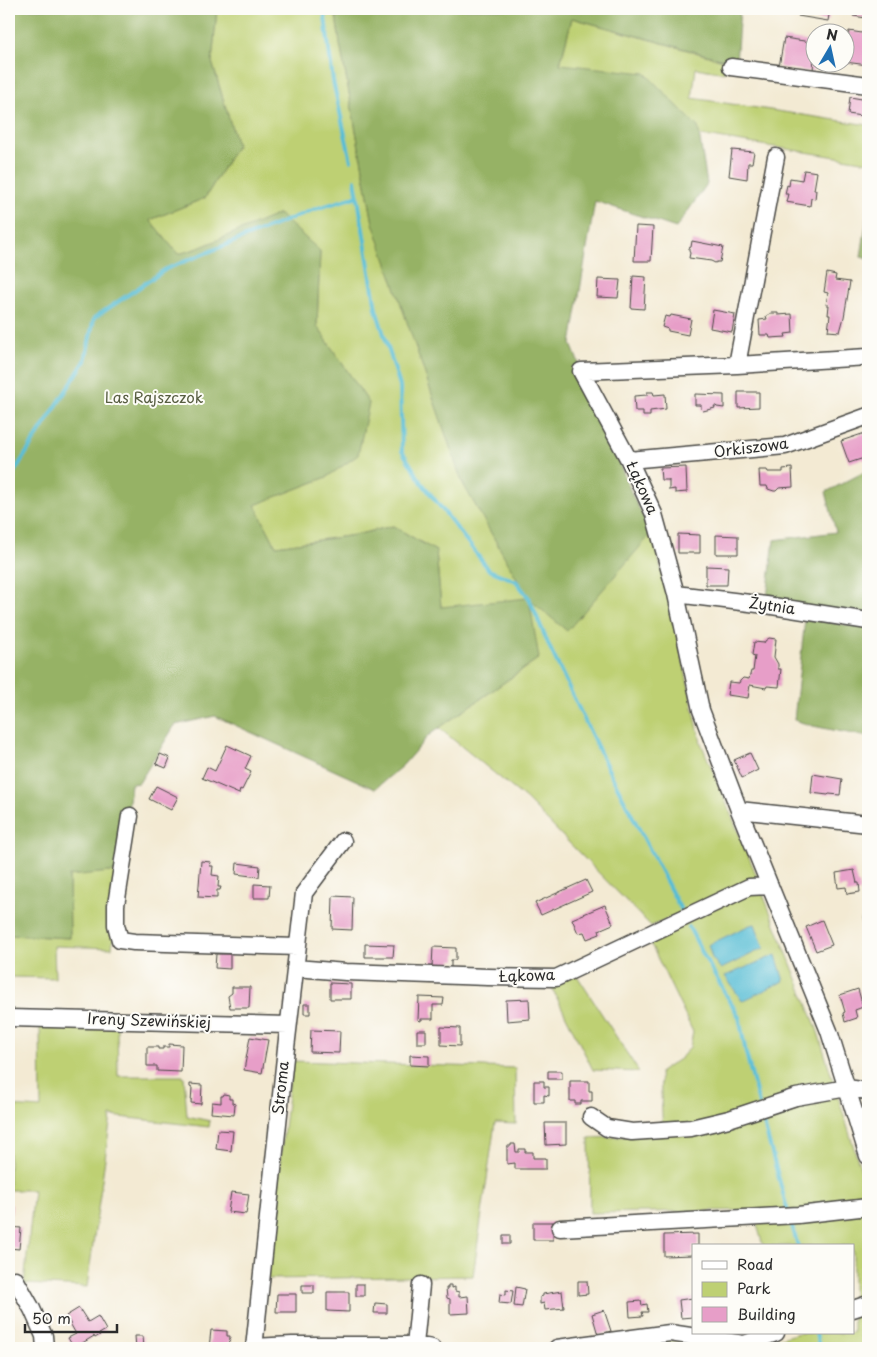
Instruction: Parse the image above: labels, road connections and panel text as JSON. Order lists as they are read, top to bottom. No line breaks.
{"streets":{"street":["Orkiszowa","Łąkowa","Żytnia","Ireny Szewińskiej","Stroma"]},"crossings":[["Orkiszowa","Łąkowa"],["Łąkowa","Żytnia"],["Łąkowa","Stroma"],["Ireny Szewińskiej","Stroma"]],"parks":["Las Rajszczok"],"legend":["Road","Park","Building"],"scale_bar":"50 m","north":"top"}
